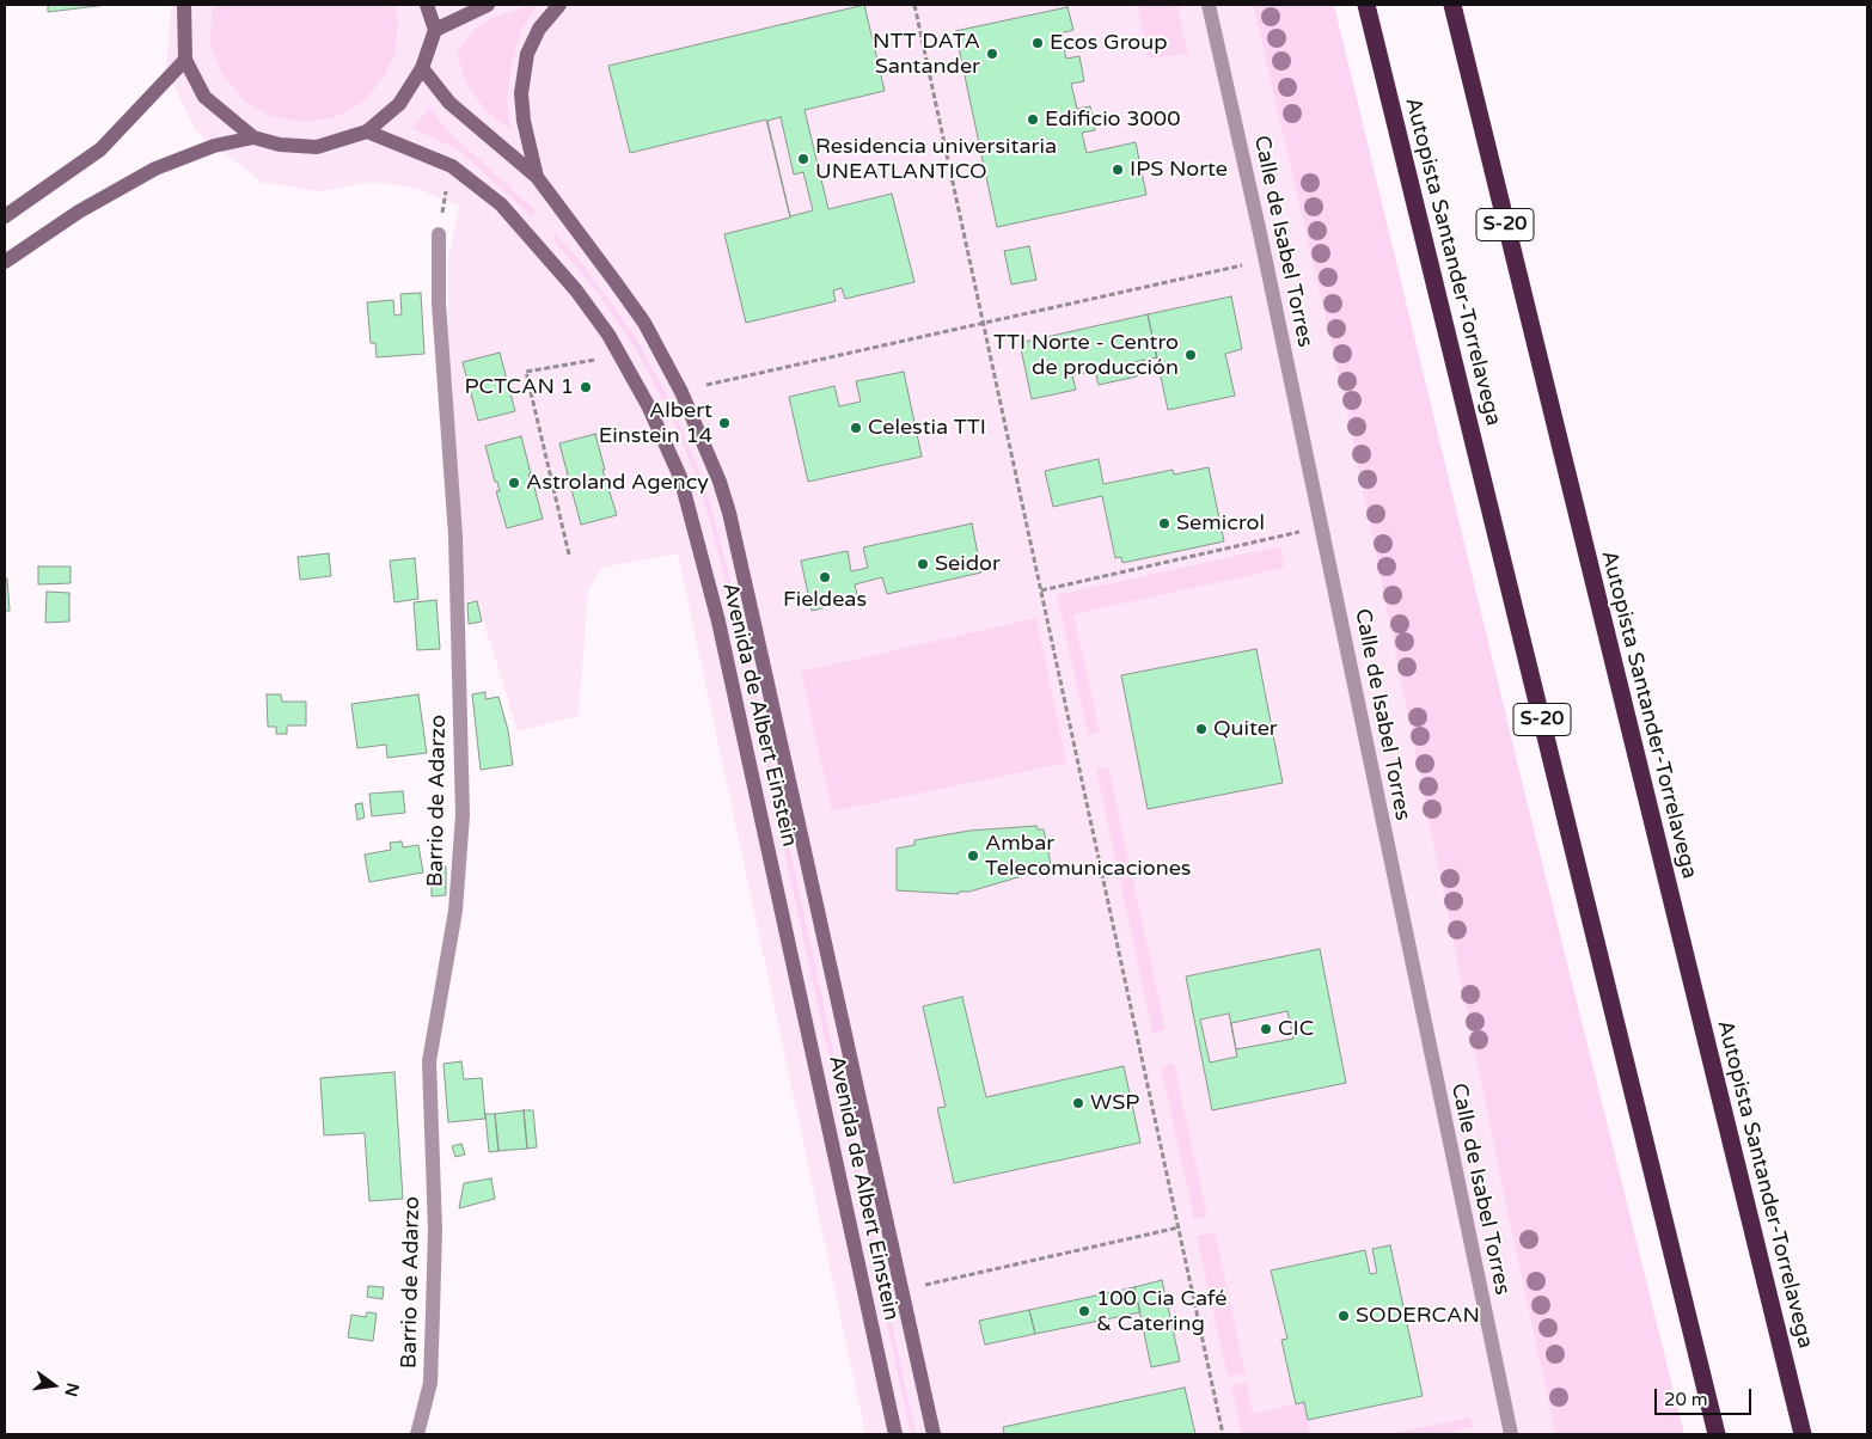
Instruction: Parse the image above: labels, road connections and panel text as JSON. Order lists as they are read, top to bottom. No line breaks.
{"streets":{"highway":["S-20","Autopista Santander-Torrelavega"],"main road":["Avenida de Albert Einstein"],"street":["Calle de Isabel Torres","Barrio de Adarzo"]},"places":["Ecos Group","NTT DATA Santander","Edificio 3000","Residencia universitaria UNEATLANTICO","IPS Norte","TTI Norte - Centro de producción","PCTCAN 1","Albert Einstein 14","Celestia TTI","Astroland Agency","Semicrol","Seidor","Fieldeas","Quiter","Ambar Telecomunicaciones","CIC","WSP","100 Cia Café & Catering","SODERCAN"],"scale_bar":"20 m","north":"right"}
